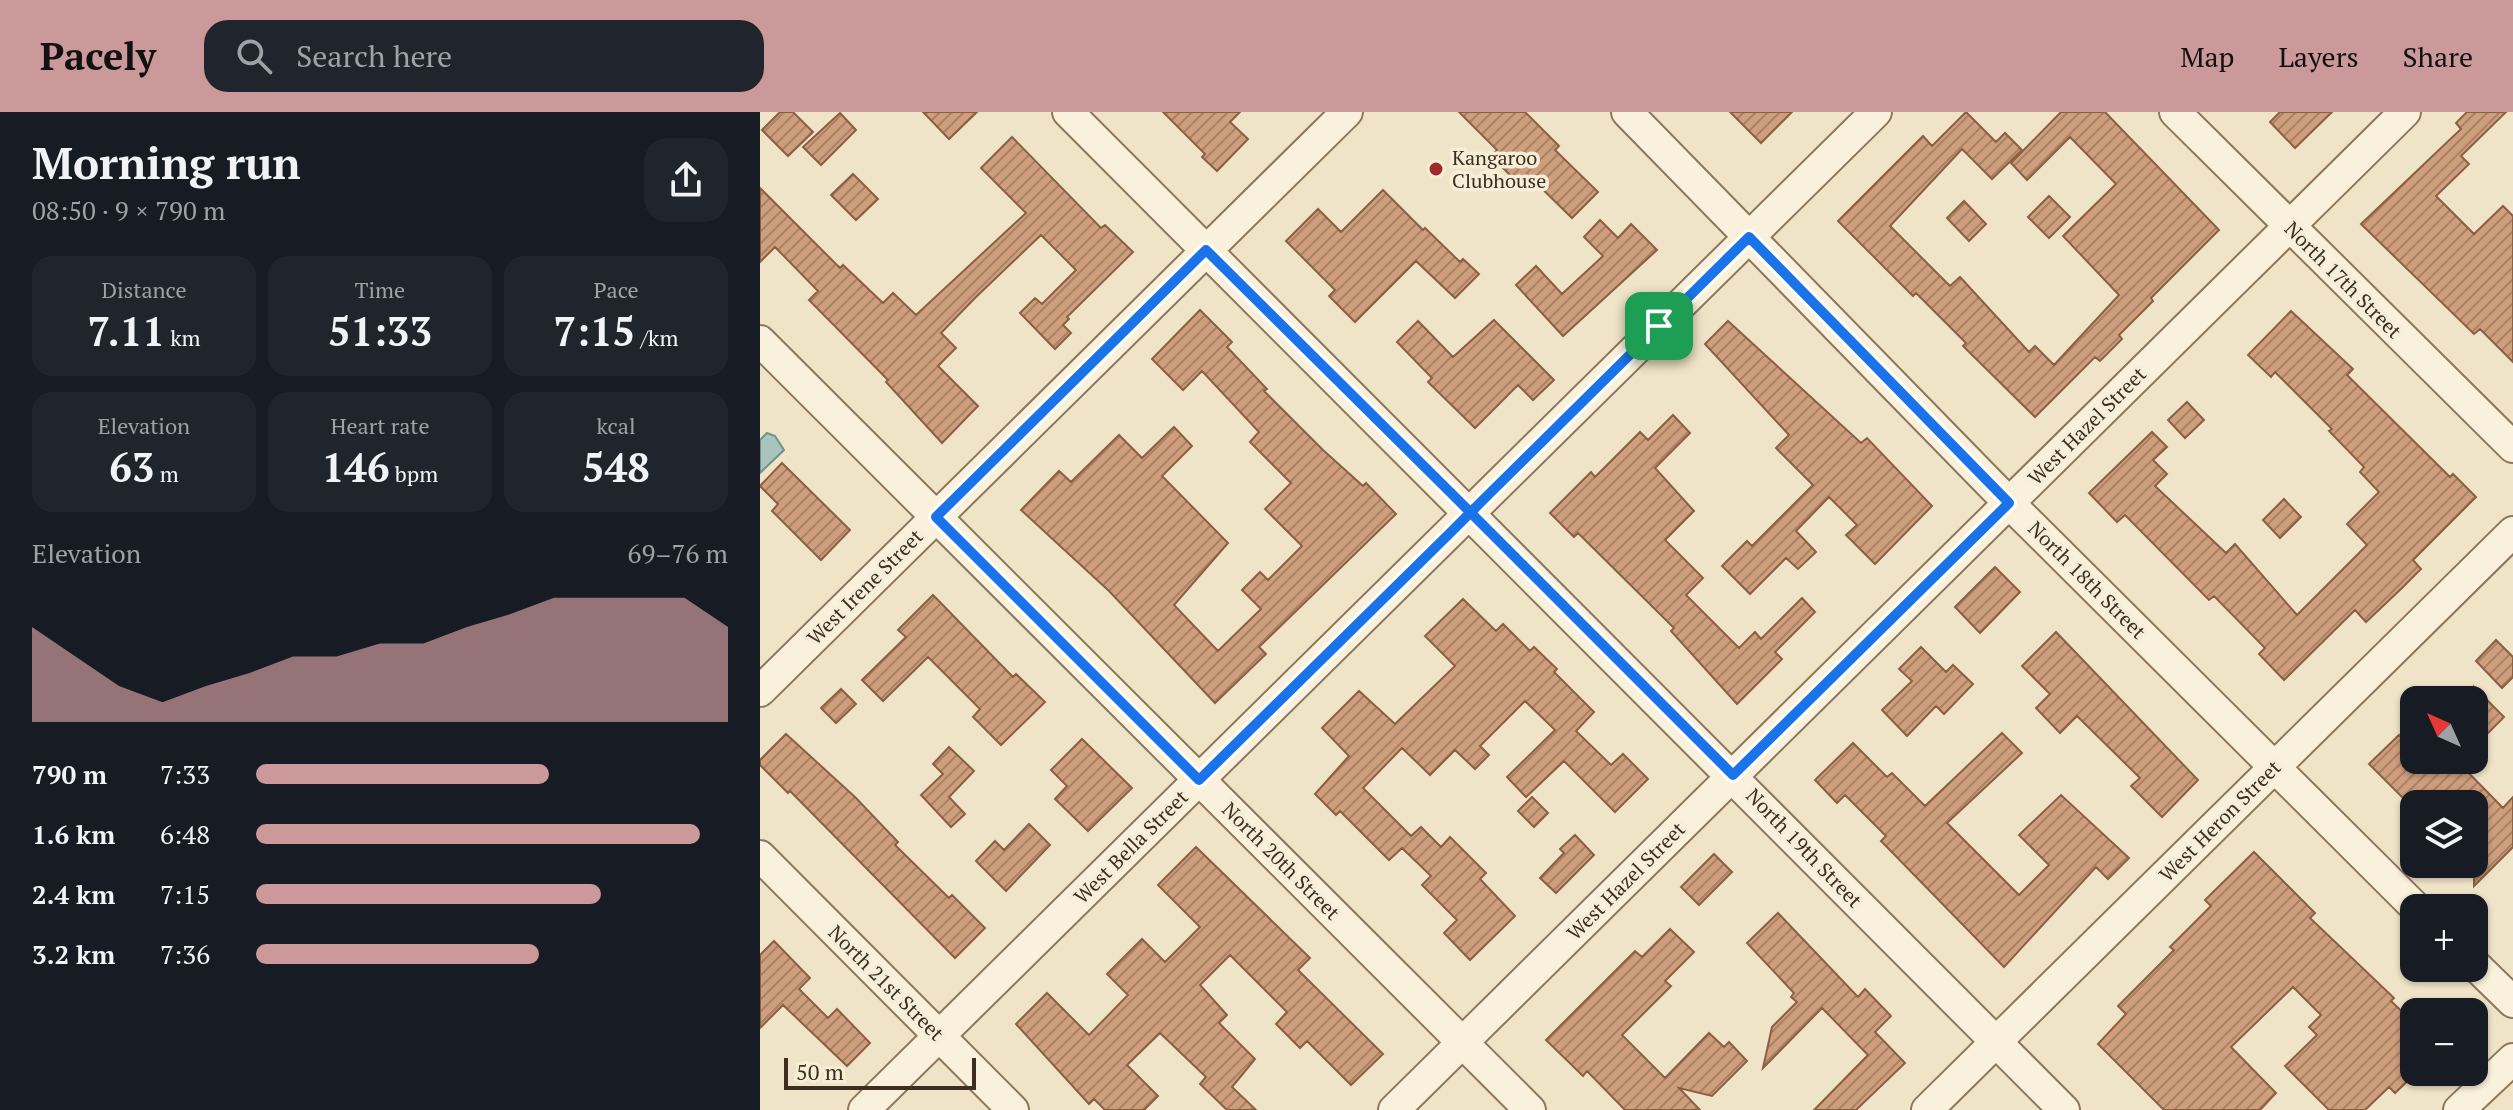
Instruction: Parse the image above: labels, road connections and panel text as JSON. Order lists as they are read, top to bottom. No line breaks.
{"streets":{"street":["North 17th Street","West Hazel Street","North 18th Street","West Irene Street","West Heron Street","West Bella Street","North 19th Street","North 20th Street","North 21st Street"]},"crossings":[["North 17th Street","West Hazel Street"],["West Hazel Street","North 18th Street"],["West Hazel Street","North 19th Street"],["West Hazel Street","North 20th Street"],["North 18th Street","West Heron Street"],["North 18th Street","West Bella Street"],["West Irene Street","North 19th Street"],["West Irene Street","North 20th Street"],["West Heron Street","North 19th Street"],["West Bella Street","North 19th Street"],["West Bella Street","North 20th Street"],["West Bella Street","North 21st Street"]],"places":["Kangaroo Clubhouse"],"scale_bar":"50 m","north":"top left","page":{"header":"Pacely","search":"Search here","nav":["Map","Layers","Share"],"heading":["Morning run","08:50 · 9 × 790 m"],"stats":[["Distance","7.11 km"],["Time","51:33"],["Pace","7:15 /km"],["Elevation","63 m"],["Heart rate","146 bpm"],["kcal","548"]],"chart":["Elevation","69–76 m"],"map_buttons":["+","−"],"list":[{"name":"790 m","note":"7:33"},{"name":"1.6 km","note":"6:48"},{"name":"2.4 km","note":"7:15"},{"name":"3.2 km","note":"7:36"}],"scale":"50 m"}}
